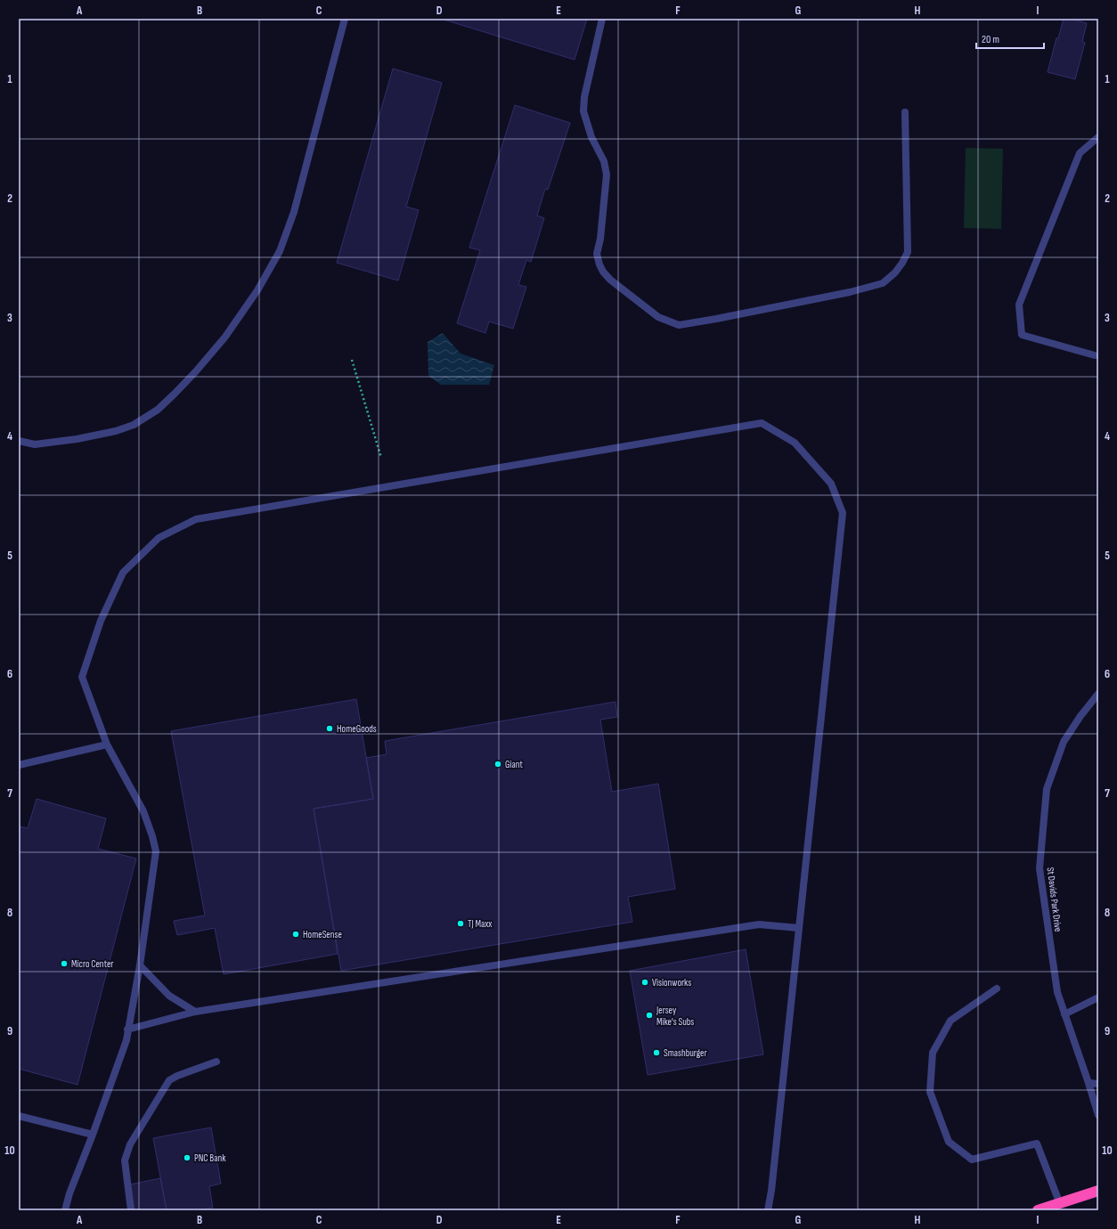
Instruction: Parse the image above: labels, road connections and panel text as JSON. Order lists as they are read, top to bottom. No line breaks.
{"streets":{"street":["St Davids Park Drive"]},"places":["HomeGoods","Giant","TJ Maxx","HomeSense","Micro Center","Visionworks","Jersey Mike's Subs","Smashburger","PNC Bank"],"scale_bar":"20 m","grid":{"columns":["A","B","C","D","E","F","G","H","I"],"rows":["1","2","3","4","5","6","7","8","9","10"]}}
